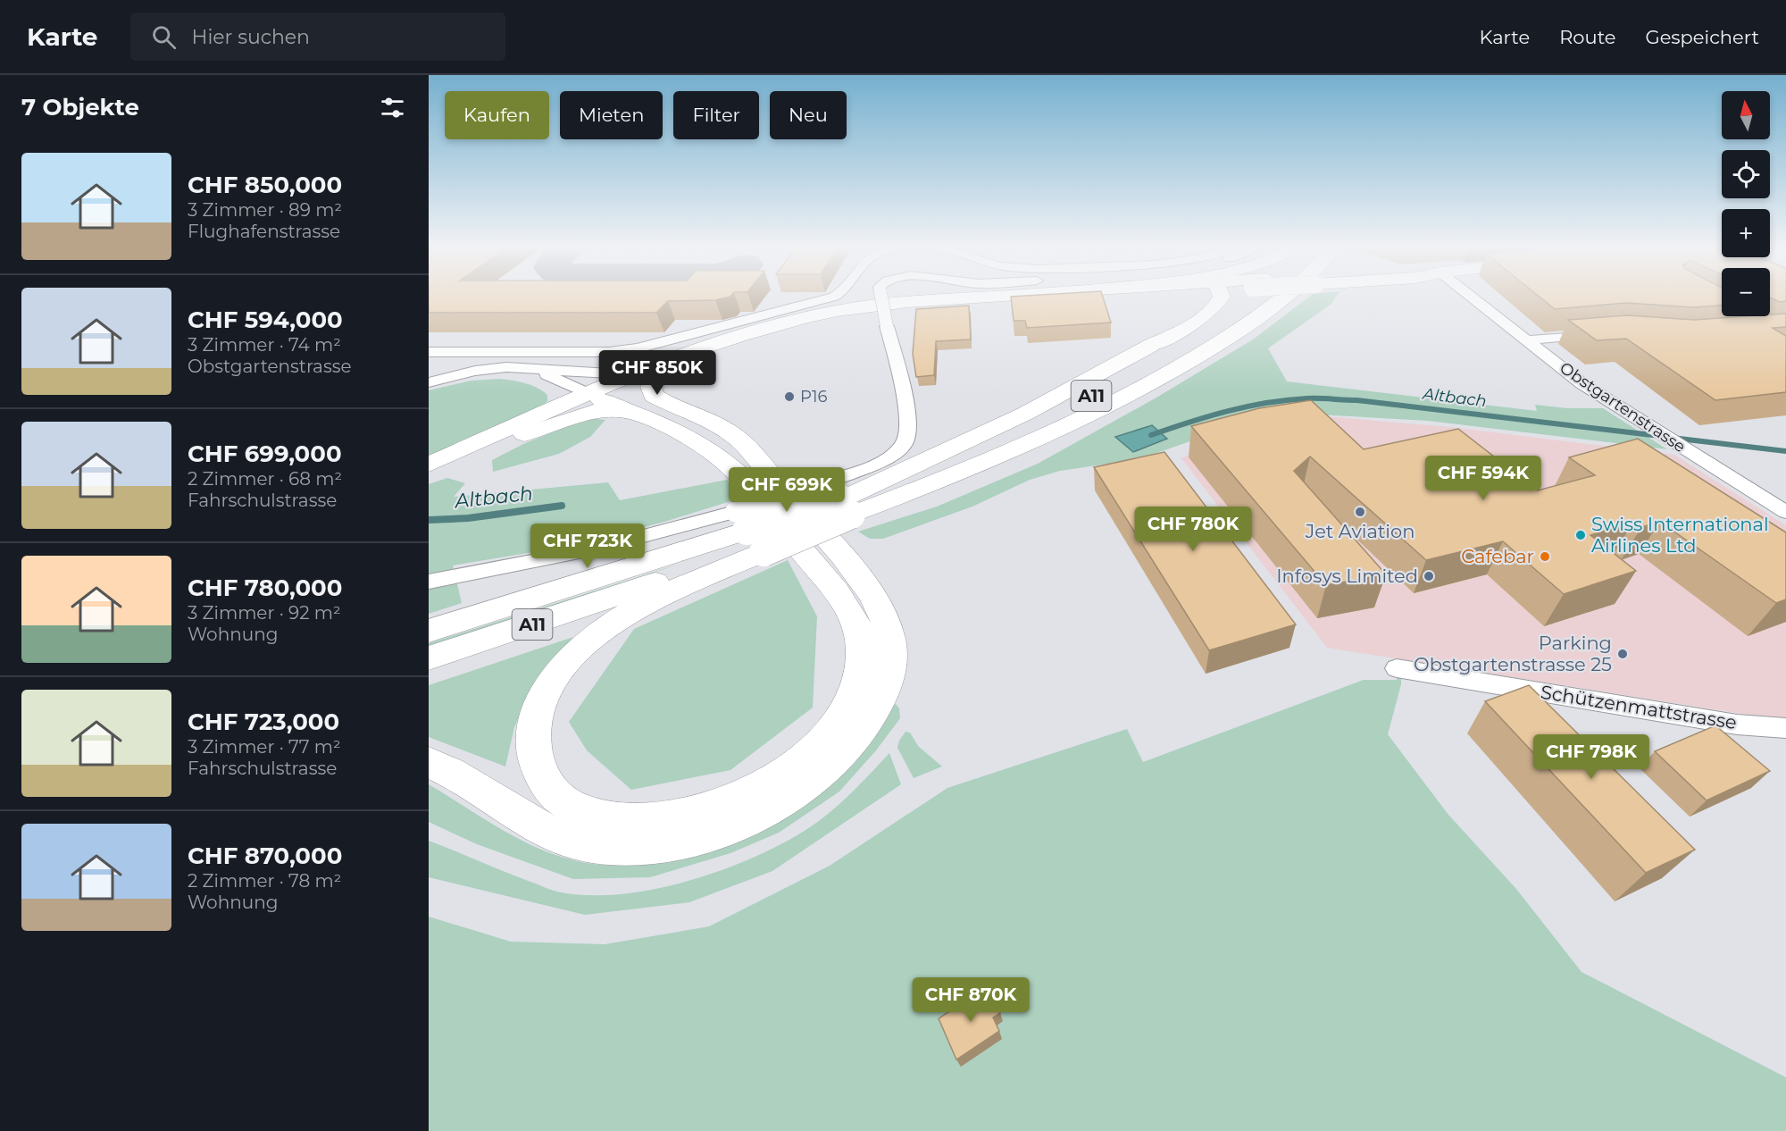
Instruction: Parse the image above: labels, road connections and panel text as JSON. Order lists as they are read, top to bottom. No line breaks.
{"streets":{"main road":["A11"],"street":["Obstgartenstrasse","Schützenmattstrasse"]},"water":["Altbach"],"places":["P16","Jet Aviation","Swiss International Airlines Ltd","Cafebar","Infosys Limited","Parking Obstgartenstrasse 25"],"north":"top","page":{"header":"Karte","search":"Hier suchen","nav":["Karte","Route","Gespeichert"],"heading":"7 Objekte","map_buttons":["+","−"],"chip":["Kaufen","Mieten","Filter","Neu"],"list":[{"name":"CHF 850,000","note":"3 Zimmer · 89 m² · Flughafenstrasse"},{"name":"CHF 594,000","note":"3 Zimmer · 74 m² · Obstgartenstrasse"},{"name":"CHF 699,000","note":"2 Zimmer · 68 m² · Fahrschulstrasse"},{"name":"CHF 780,000","note":"3 Zimmer · 92 m² · Wohnung"},{"name":"CHF 723,000","note":"3 Zimmer · 77 m² · Fahrschulstrasse"},{"name":"CHF 870,000","note":"2 Zimmer · 78 m² · Wohnung"}],"price":["CHF 850K","CHF 594K","CHF 699K","CHF 780K","CHF 723K","CHF 798K","CHF 870K"]}}
